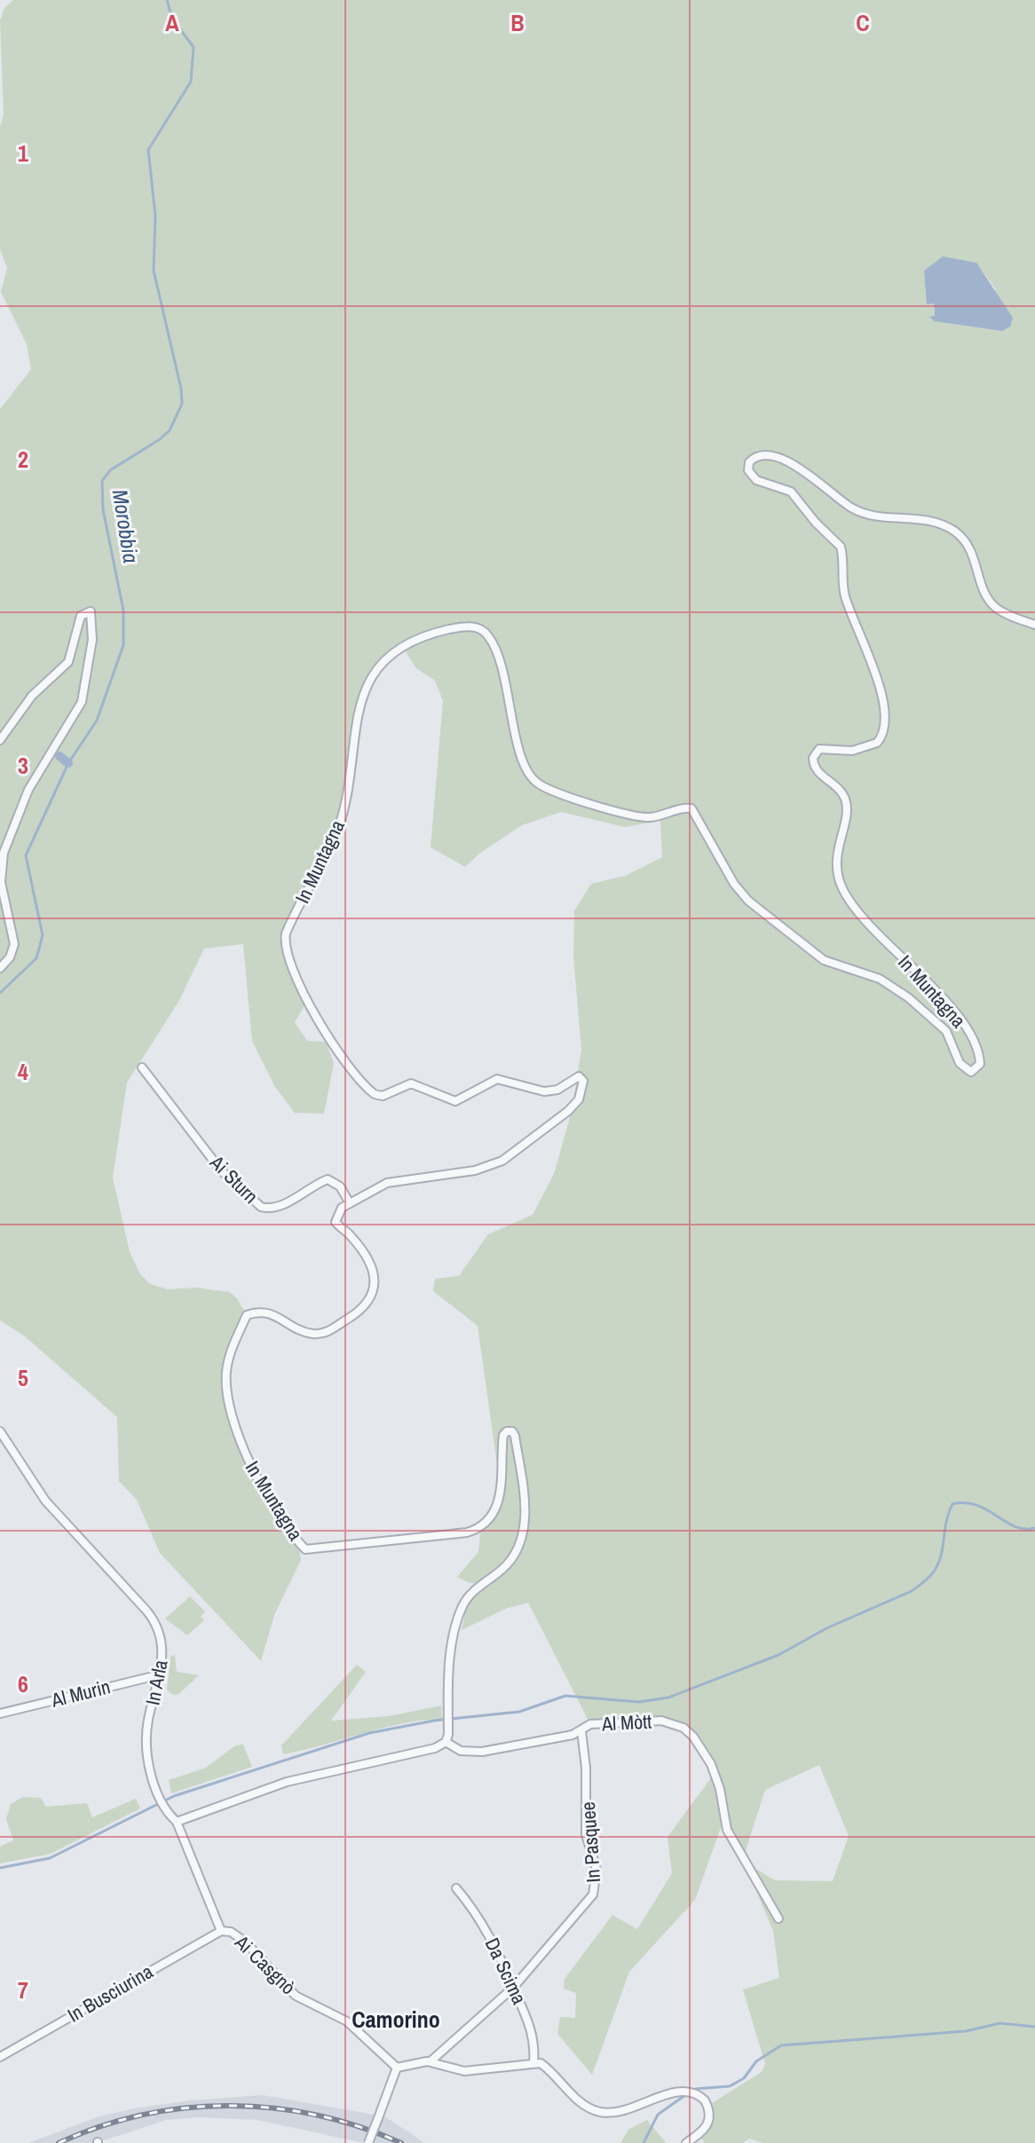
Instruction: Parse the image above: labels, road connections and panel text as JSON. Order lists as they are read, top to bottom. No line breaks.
{"streets":{"street":["In Muntagna","Ai Sturn","In Arla","Al Murin","Al Mòtt","In Pasquee","Ai Casgnò","Da Scima","In Busciurina"]},"crossings":[["In Muntagna","Ai Sturn"],["In Muntagna","Al Mòtt"],["In Arla","Al Murin"],["In Arla","Ai Casgnò"],["In Arla","In Busciurina"],["Al Mòtt","In Pasquee"],["In Pasquee","Da Scima"],["Ai Casgnò","In Busciurina"]],"districts":["Camorino"],"water":["Morobbia"],"grid":{"columns":["A","B","C"],"rows":["1","2","3","4","5","6","7"]}}
